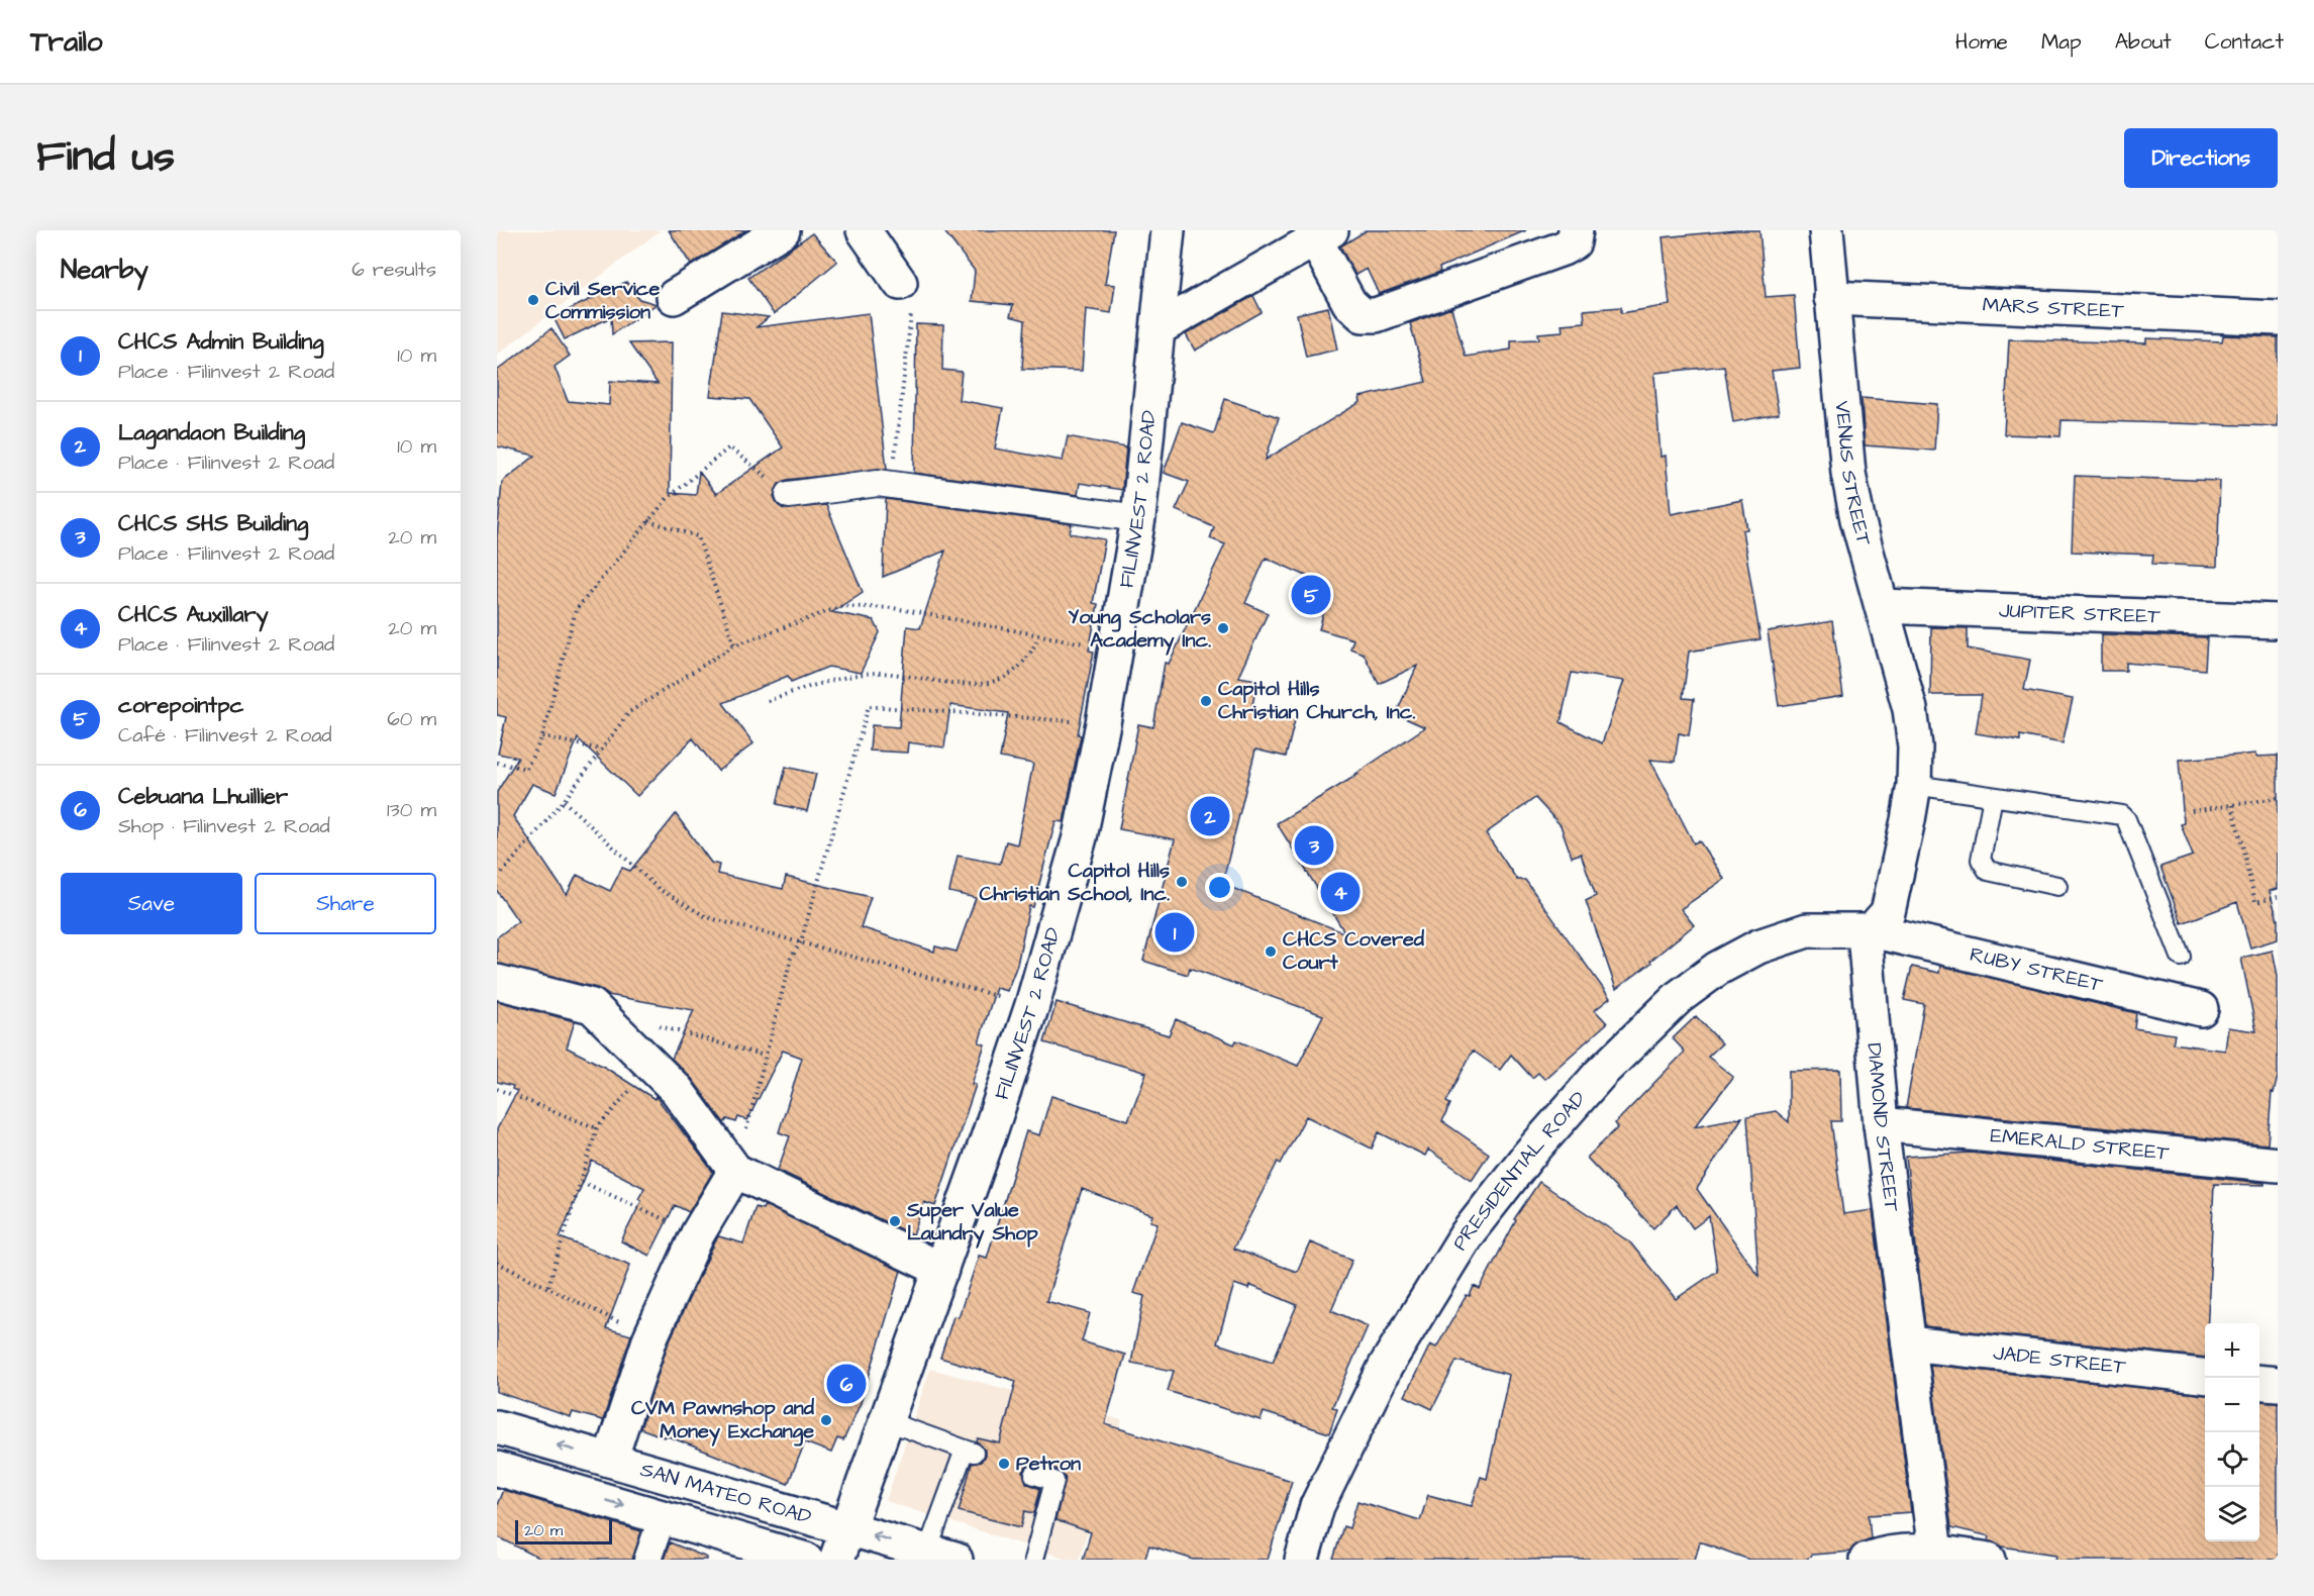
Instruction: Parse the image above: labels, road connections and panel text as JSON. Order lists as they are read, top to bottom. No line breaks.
{"streets":{"street":["MARS STREET","VENUS STREET","FILINVEST 2 ROAD","JUPITER STREET","RUBY STREET","DIAMOND STREET","EMERALD STREET","PRESIDENTIAL ROAD","JADE STREET","SAN MATEO ROAD"]},"crossings":[["MARS STREET","VENUS STREET"],["VENUS STREET","JUPITER STREET"],["VENUS STREET","DIAMOND STREET"],["FILINVEST 2 ROAD","SAN MATEO ROAD"],["RUBY STREET","DIAMOND STREET"],["RUBY STREET","PRESIDENTIAL ROAD"],["DIAMOND STREET","EMERALD STREET"],["DIAMOND STREET","PRESIDENTIAL ROAD"],["DIAMOND STREET","JADE STREET"]],"places":["Civil Service Commission","Young Scholars Academy Inc.","Capitol Hills Christian Church, Inc.","Capitol Hills Christian School, Inc.","CHCS Covered Court","Super Value Laundry Shop","CVM Pawnshop and Money Exchange","Petron"],"scale_bar":"20 m","page":{"header":"Trailo","nav":["Home","Map","About","Contact"],"title":"Find us","buttons":["Directions",["Save","Share"]],"heading":["Nearby","6 results"],"list":[{"mark":"1","name":"CHCS Admin Building","note":"Place · Filinvest 2 Road","value":"10 m"},{"mark":"2","name":"Lagandaon Building","note":"Place · Filinvest 2 Road","value":"10 m"},{"mark":"3","name":"CHCS SHS Building","note":"Place · Filinvest 2 Road","value":"20 m"},{"mark":"4","name":"CHCS Auxillary","note":"Place · Filinvest 2 Road","value":"20 m"},{"mark":"5","name":"corepointpc","note":"Café · Filinvest 2 Road","value":"60 m"},{"mark":"6","name":"Cebuana Lhuillier","note":"Shop · Filinvest 2 Road","value":"130 m"}],"pins":["5","2","3","4","1","6"],"map_buttons":["+","−"],"scale":"20 m"}}
